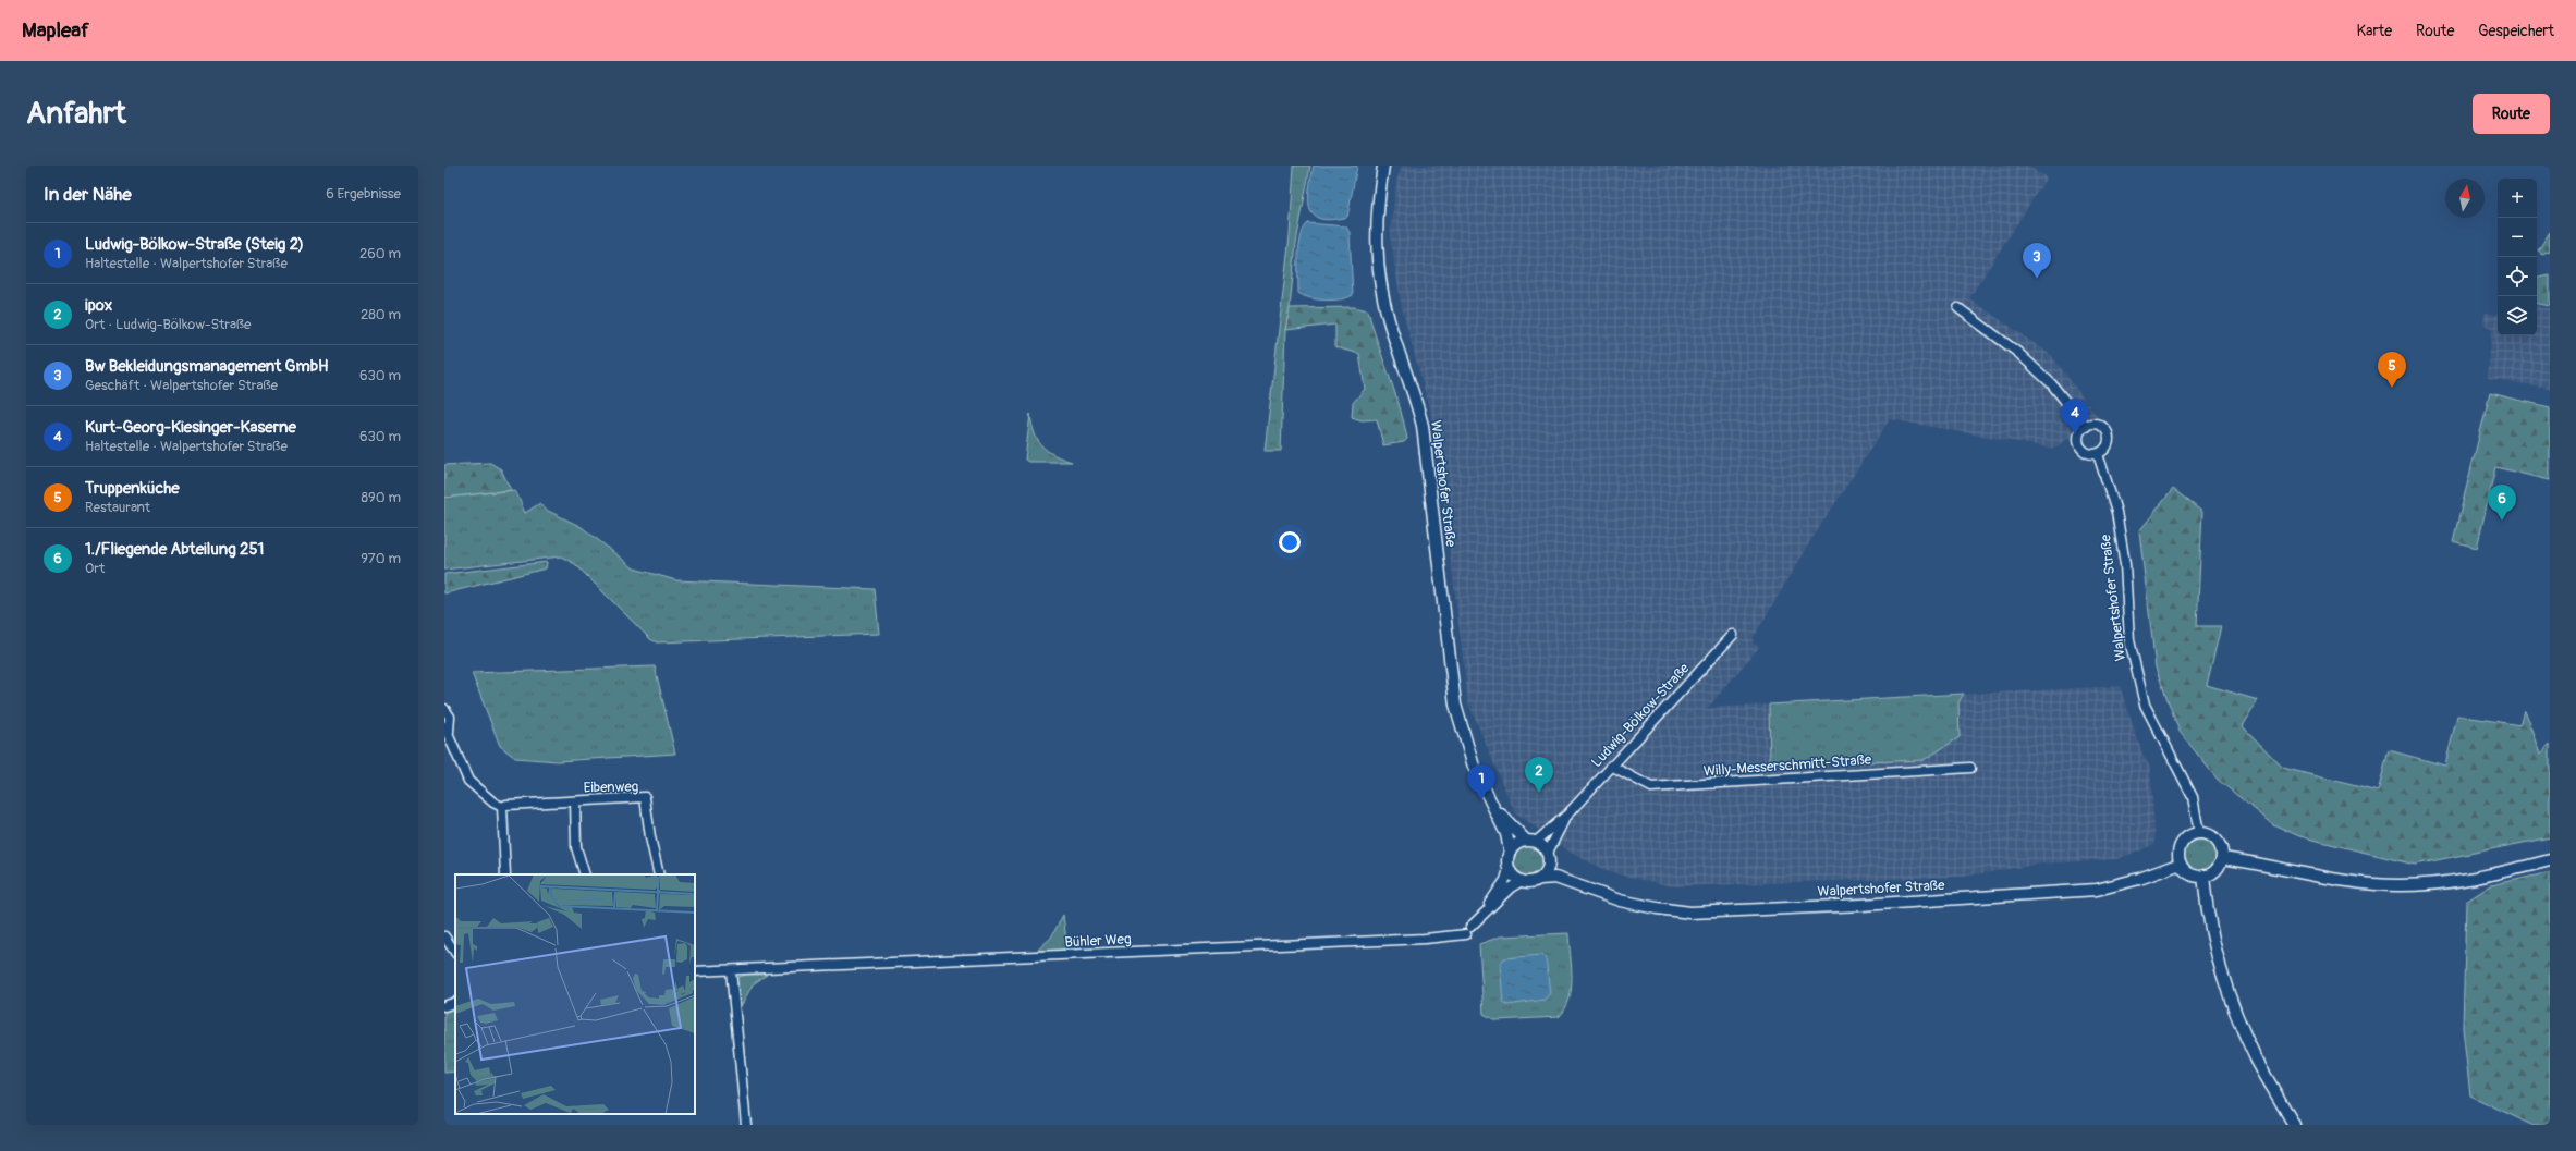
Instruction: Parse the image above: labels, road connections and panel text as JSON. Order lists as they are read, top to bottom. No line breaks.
{"streets":{"street":["Walpertshofer Straße","Ludwig-Bölkow-Straße","Willy-Messerschmitt-Straße","Eibenweg","Bühler Weg"]},"crossings":[["Walpertshofer Straße","Ludwig-Bölkow-Straße"],["Walpertshofer Straße","Bühler Weg"],["Ludwig-Bölkow-Straße","Willy-Messerschmitt-Straße"],["Ludwig-Bölkow-Straße","Bühler Weg"]],"north":"top","page":{"header":"Mapleaf","nav":["Karte","Route","Gespeichert"],"buttons":"Route","title":"Anfahrt","heading":["In der Nähe","6 Ergebnisse"],"map_buttons":["+","−"],"list":[{"mark":"1","name":"Ludwig-Bölkow-Straße (Steig 2)","note":"Haltestelle · Walpertshofer Straße","value":"260 m"},{"mark":"2","name":"ipox","note":"Ort · Ludwig-Bölkow-Straße","value":"280 m"},{"mark":"3","name":"Bw Bekleidungsmanagement GmbH","note":"Geschäft · Walpertshofer Straße","value":"630 m"},{"mark":"4","name":"Kurt-Georg-Kiesinger-Kaserne","note":"Haltestelle · Walpertshofer Straße","value":"630 m"},{"mark":"5","name":"Truppenküche","note":"Restaurant","value":"890 m"},{"mark":"6","name":"1./Fliegende Abteilung 251","note":"Ort","value":"970 m"}],"pins":["3","5","4","6","2","1"]}}
